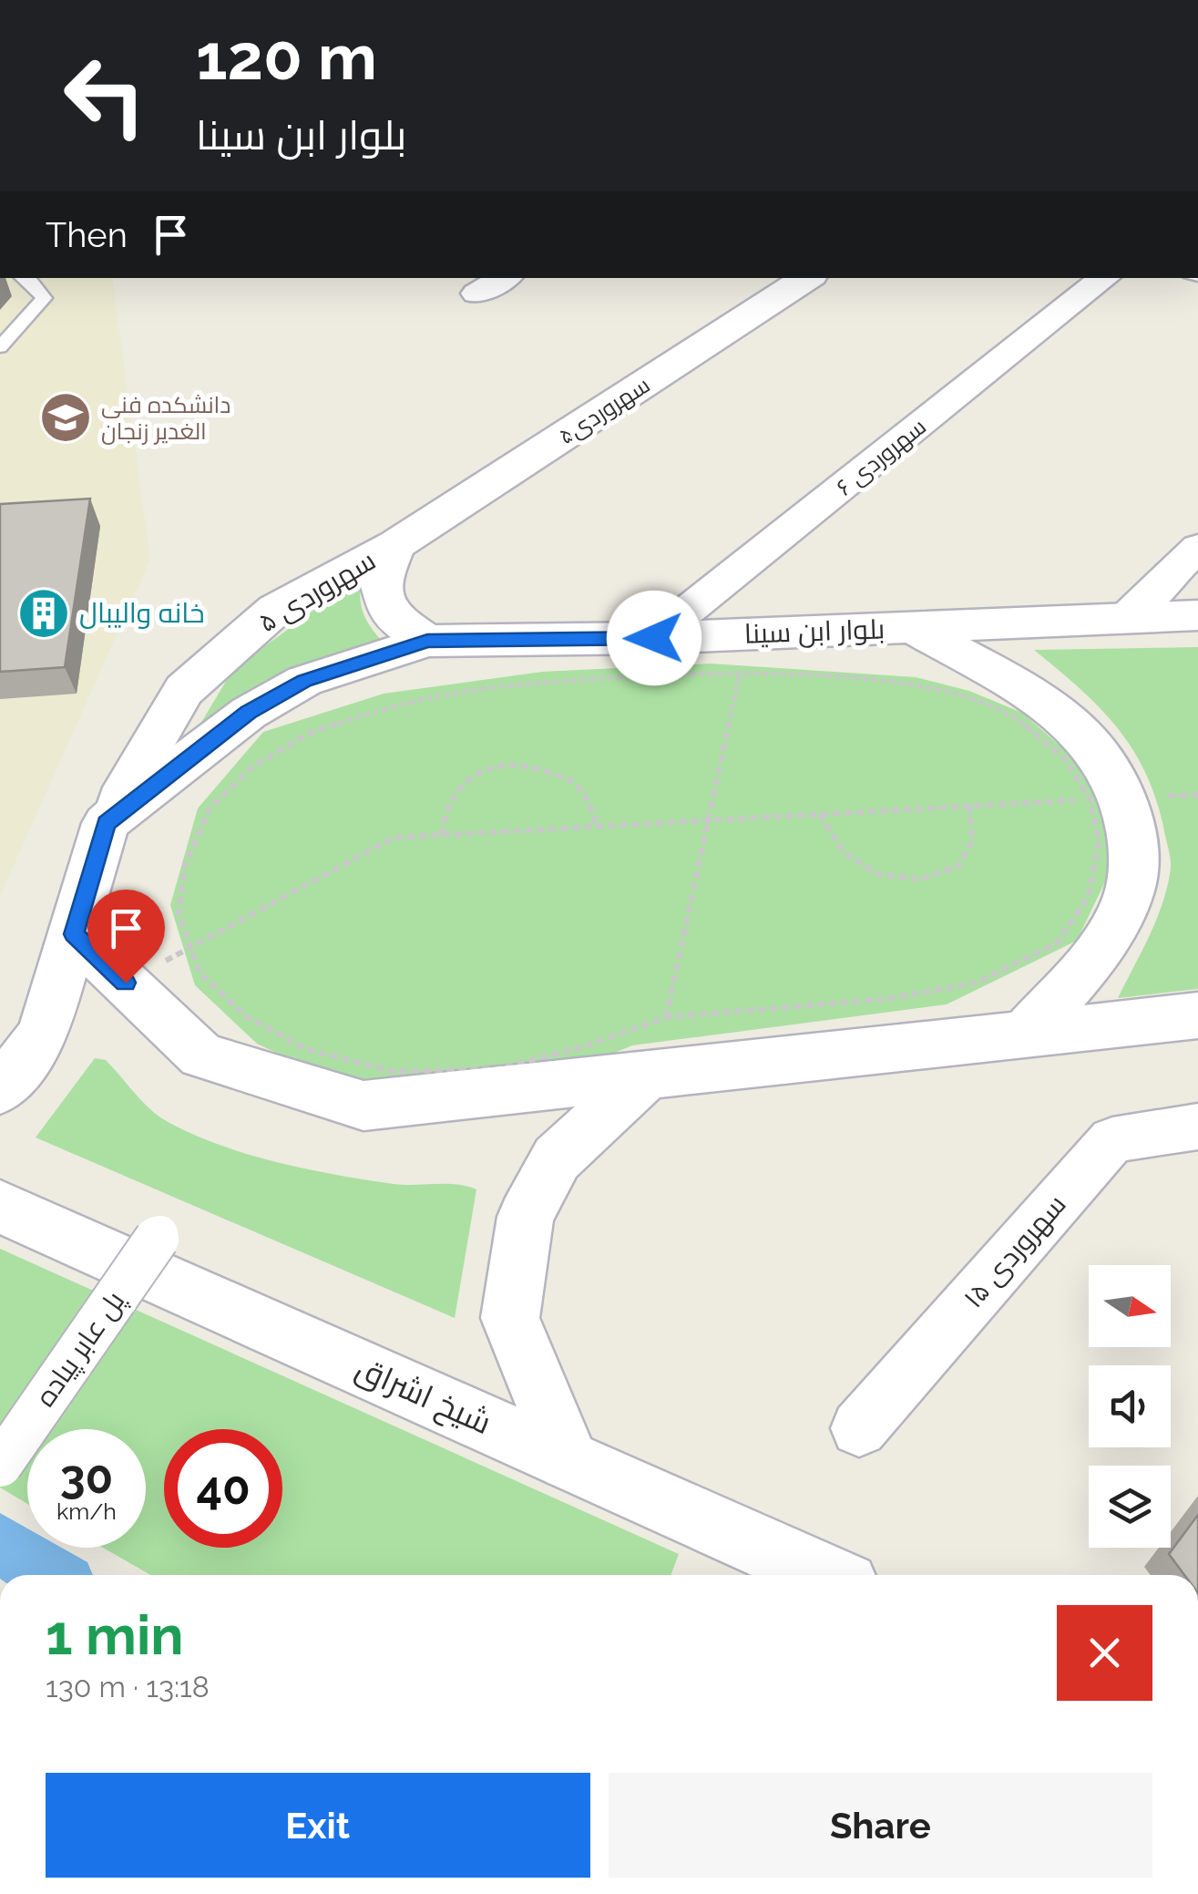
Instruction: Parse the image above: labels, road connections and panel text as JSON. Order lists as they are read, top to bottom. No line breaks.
{"streets":{"street":["سهروردی۵","سهروردی ۶","سهروردی ۵","بلوار ابن سینا","سهروردی ۱۵","پل عابر پیاده","شیخ اشراق"]},"crossings":[["سهروردی۵","سهروردی ۵"],["سهروردی ۶","بلوار ابن سینا"],["سهروردی ۵","بلوار ابن سینا"]],"places":{"school or university":["دانشکده فنی الغدیر زنجان"],"building":["خانه والیبال"]},"north":"right","page":{"turn":["120 m","بلوار ابن سینا"],"then":"Then","speed":"30 km/h","limit":"40","heading":["1 min","130 m · 13:18"],"buttons":["Exit","Share"]}}
